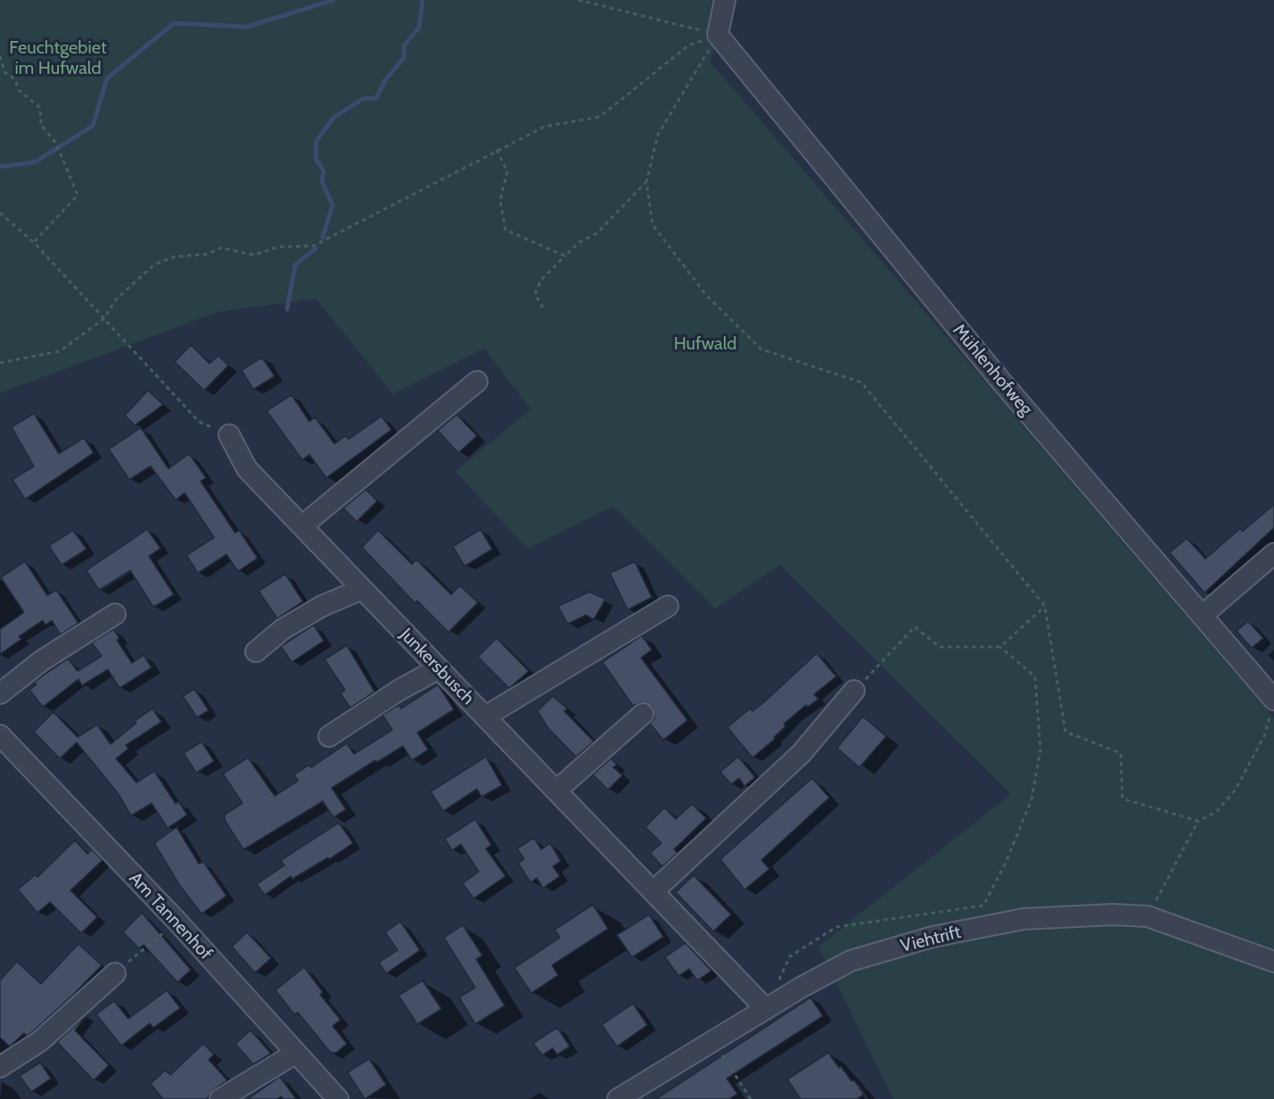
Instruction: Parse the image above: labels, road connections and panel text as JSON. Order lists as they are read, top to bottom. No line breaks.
{"streets":{"street":["Mühlenhofweg","Junkersbusch","Am Tannenhof","Viehtrift"]},"crossings":[["Junkersbusch","Viehtrift"]],"parks":["Feuchtgebiet im Hufwald","Hufwald"]}
